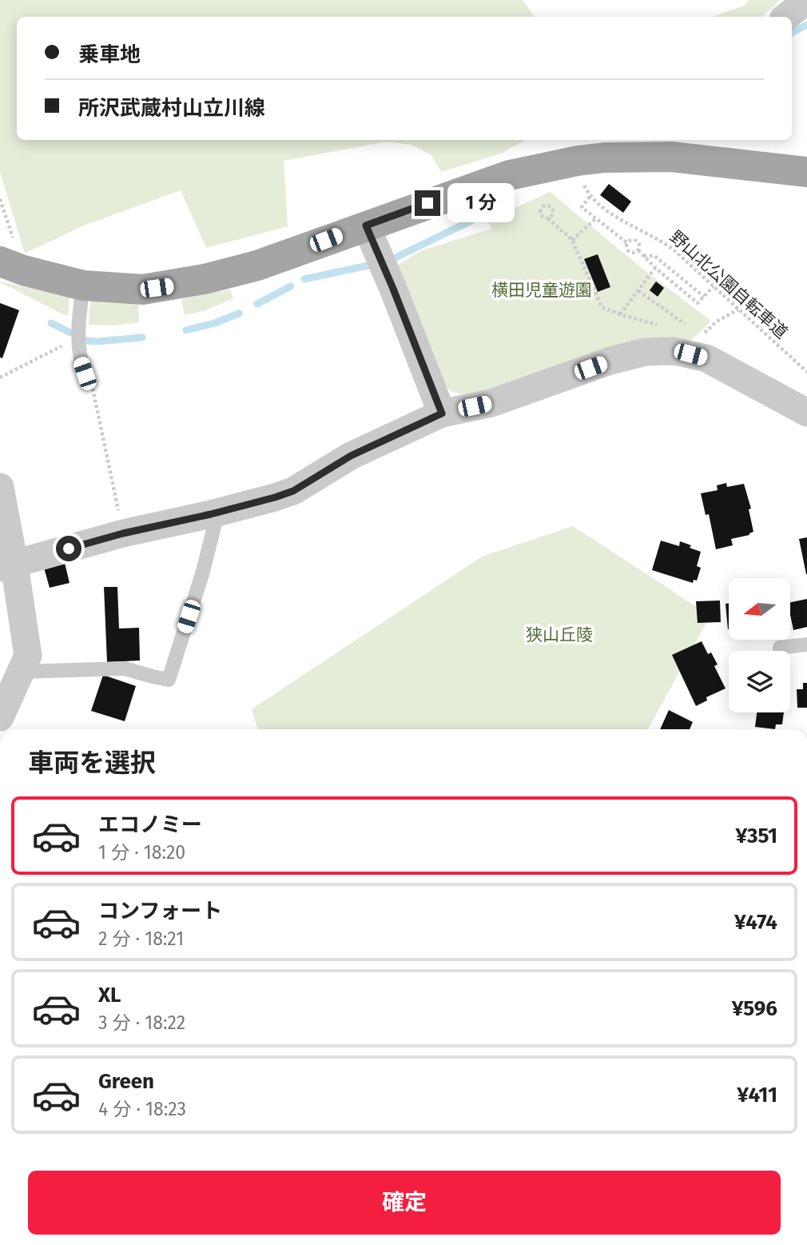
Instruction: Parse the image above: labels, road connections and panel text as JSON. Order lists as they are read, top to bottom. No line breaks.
{"streets":{"path":["野山北公園自転車道"]},"parks":["横田児童遊園","狭山丘陵"],"north":"left","page":{"banner":["乗車地","所沢武蔵村山立川線"],"bubble":"1 分","heading":"車両を選択","list":[{"name":"エコノミー","note":"1 分 · 18:20","value":"¥351"},{"name":"コンフォート","note":"2 分 · 18:21","value":"¥474"},{"name":"XL","note":"3 分 · 18:22","value":"¥596"},{"name":"Green","note":"4 分 · 18:23","value":"¥411"}],"buttons":"確定"}}
